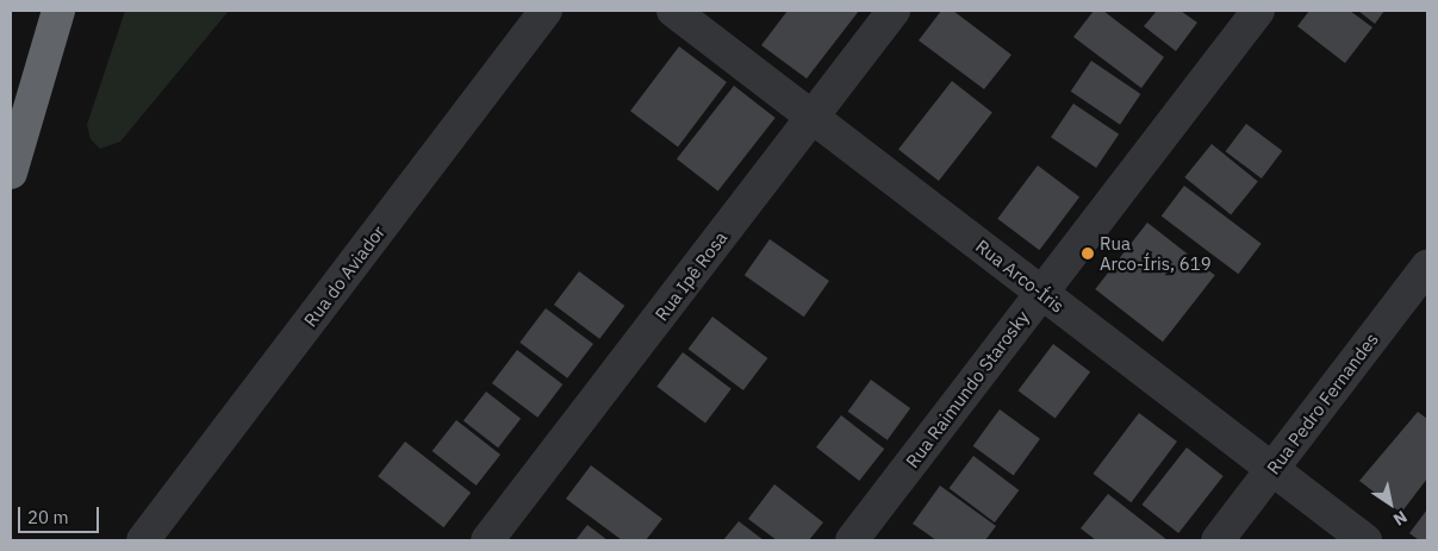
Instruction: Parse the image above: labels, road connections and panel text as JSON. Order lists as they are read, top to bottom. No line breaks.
{"streets":{"street":["Rua do Aviador","Rua Ipê Rosa","Rua Arco-Íris","Rua Raimundo Starosky","Rua Pedro Fernandes"]},"crossings":[["Rua Ipê Rosa","Rua Arco-Íris"],["Rua Arco-Íris","Rua Raimundo Starosky"],["Rua Arco-Íris","Rua Pedro Fernandes"]],"places":["Rua Arco-Íris, 619"],"scale_bar":"20 m","north":"bottom right"}
